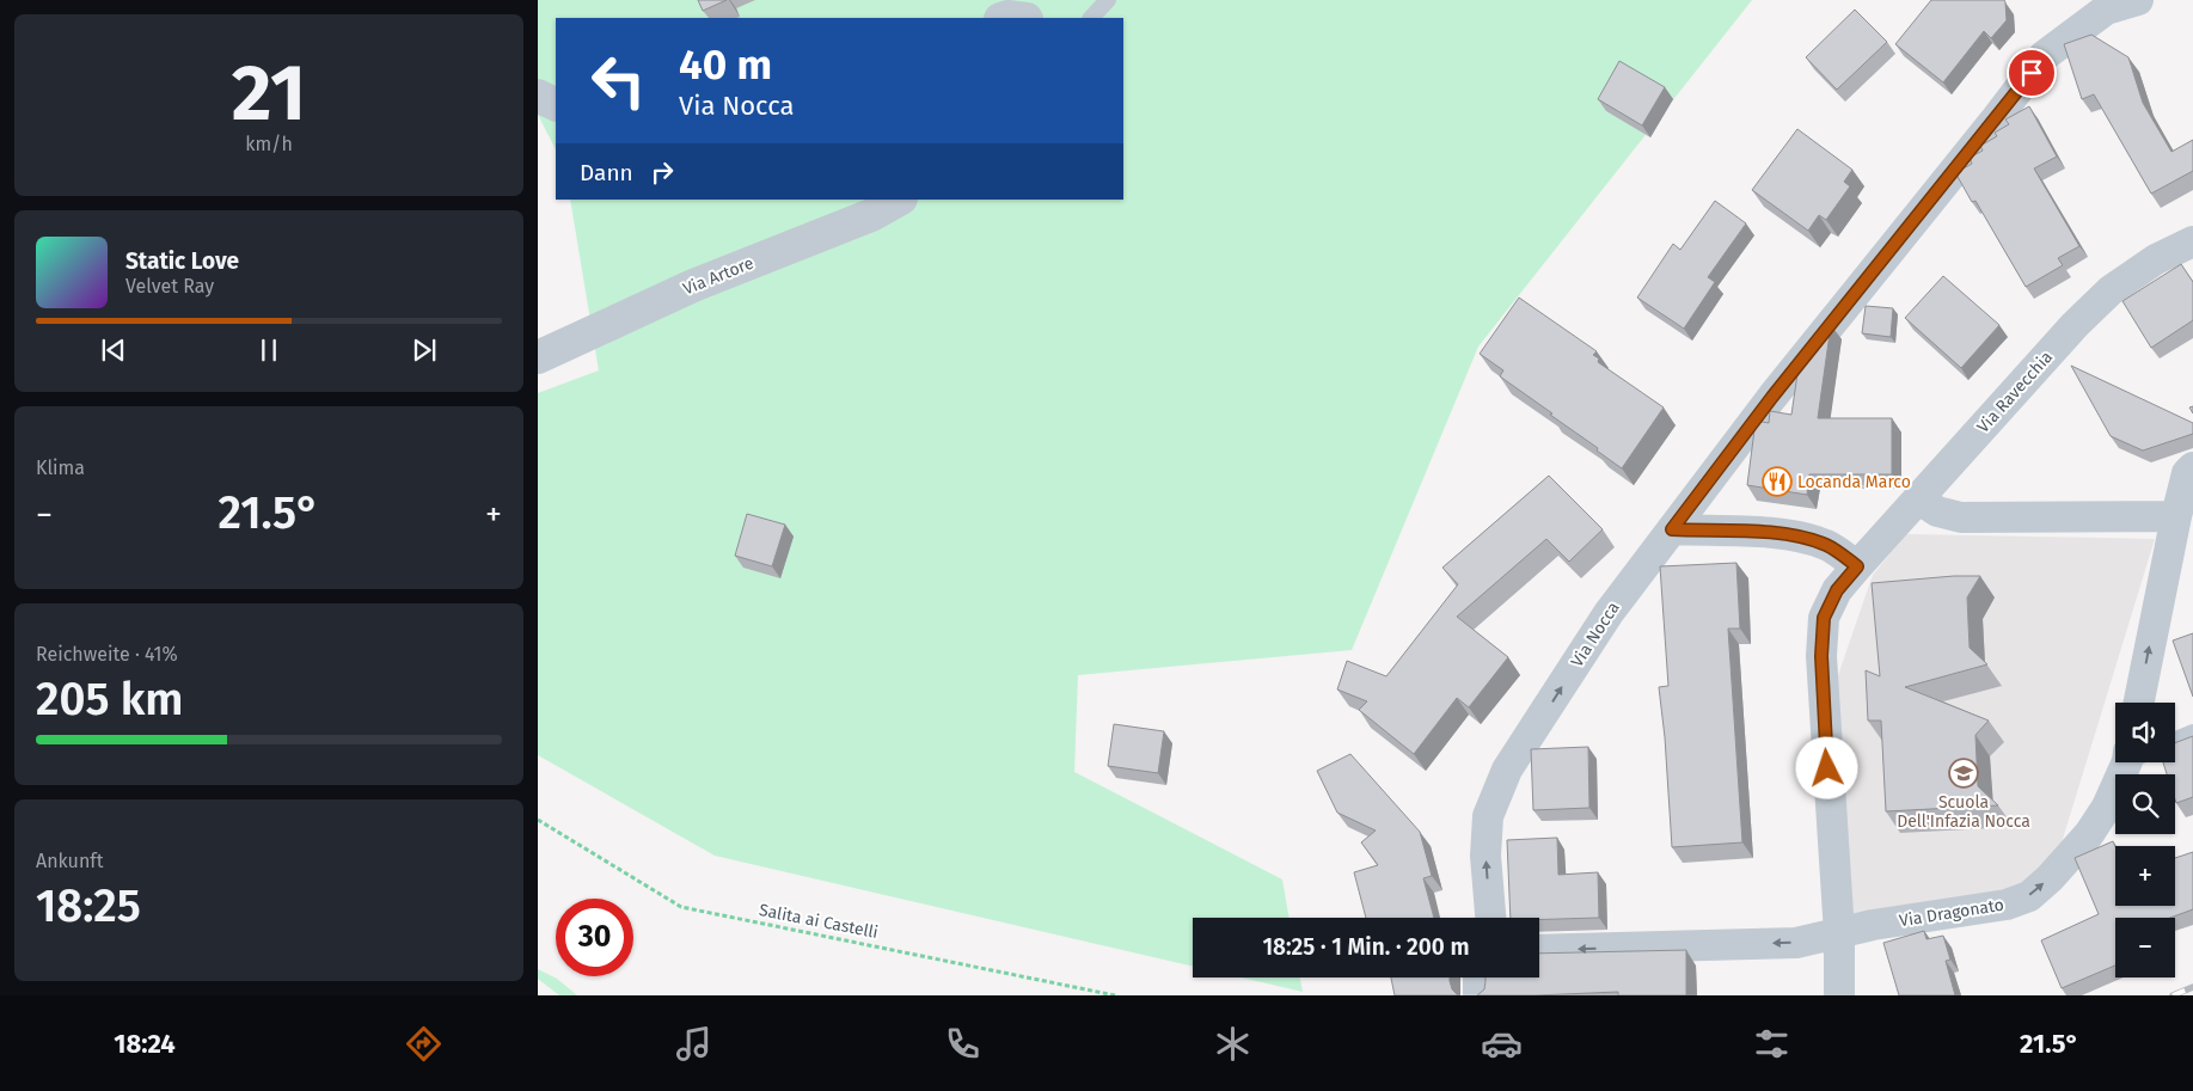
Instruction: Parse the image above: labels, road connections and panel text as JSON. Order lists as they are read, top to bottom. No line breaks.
{"streets":{"street":["Via Artore","Via Ravecchia","Via Nocca","Via Dragonato"],"path":["Salita ai Castelli"]},"crossings":[["Via Ravecchia","Via Dragonato"]],"one_way":["Via Nocca","Via Dragonato"],"places":{"restaurant":["Locanda Marco"],"school or university":["Scuola Dell'Infazia Nocca"]},"page":{"tile":[["21","km/h"],"Klima",["Reichweite · 41%","205 km"],["Ankunft","18:25"]],"turn":["40 m","Via Nocca"],"then":"Dann","song":["Static Love","Velvet Ray"],"heat":["−","21.5°","+"],"map_buttons":["+","−"],"limit":"30","trip":"18:25 · 1 Min. · 200 m","tabs":["18:24","21.5°"]}}
